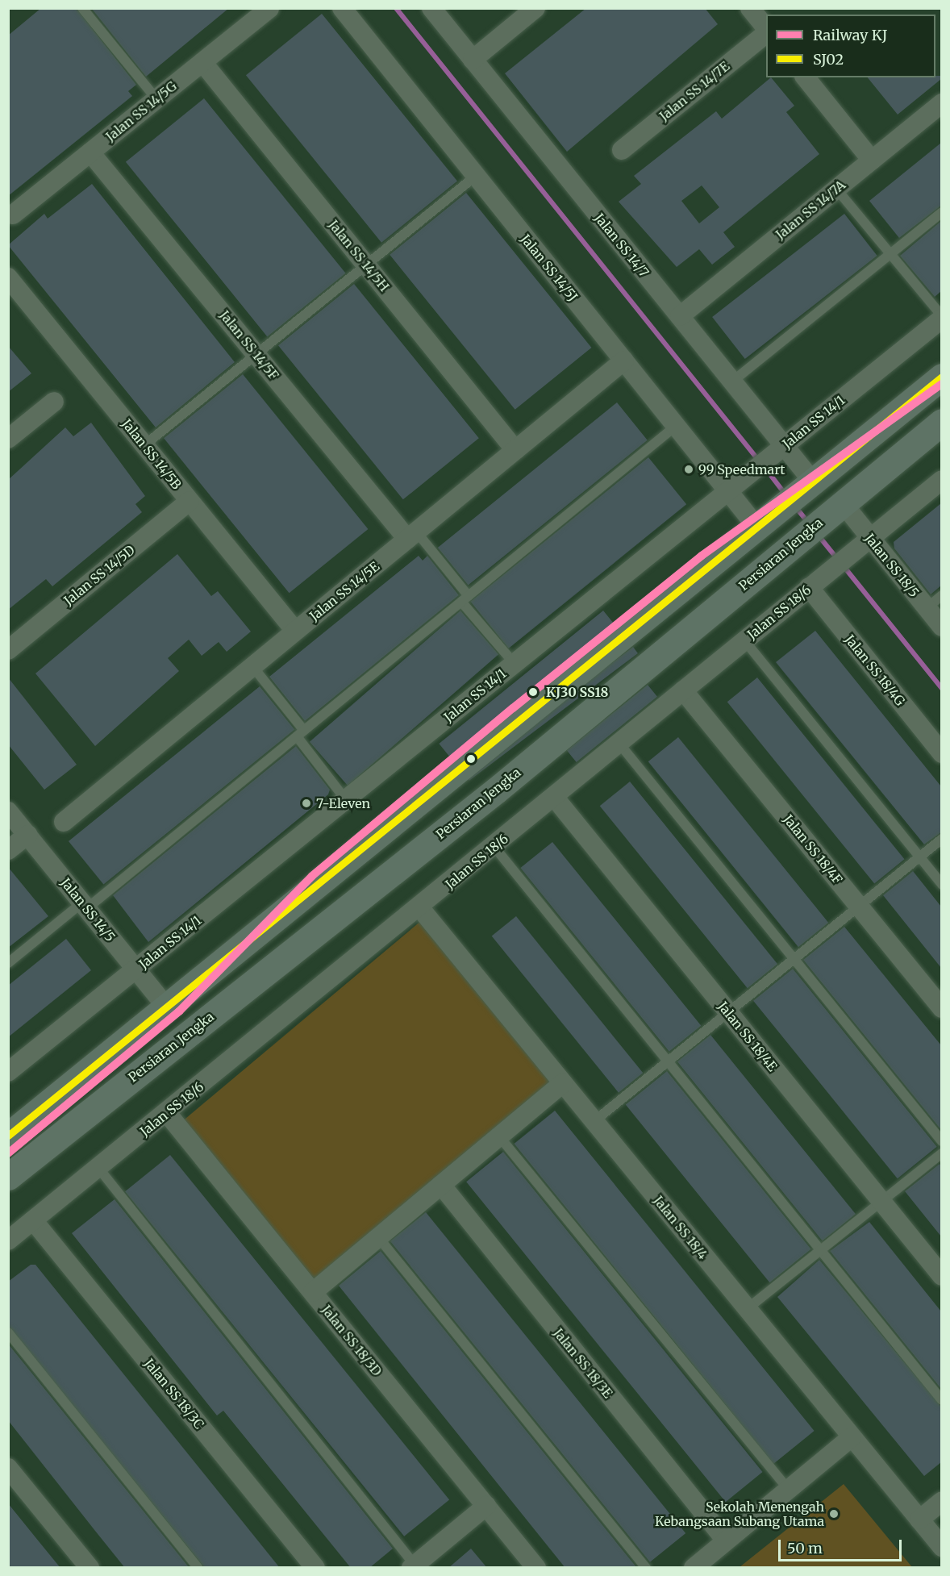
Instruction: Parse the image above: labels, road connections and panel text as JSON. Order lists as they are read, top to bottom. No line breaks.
{"streets":{"main road":["Persiaran Jengka"],"street":["Jalan SS 14/7E","Jalan SS 14/5G","Jalan SS 14/7A","Jalan SS 14/7","Jalan SS 14/5H","Jalan SS 14/5J","Jalan SS 14/5F","Jalan SS 14/1","Jalan SS 14/5B","Jalan SS 18/5","Jalan SS 14/5D","Jalan SS 14/5E","Jalan SS 18/6","Jalan SS 18/4G","Jalan SS 18/4F","Jalan SS 14/5","Jalan SS 18/4E","Jalan SS 18/4","Jalan SS 18/3D","Jalan SS 18/3E","Jalan SS 18/3C"]},"crossings":[["Jalan SS 14/5G","Jalan SS 14/5H"],["Jalan SS 14/5G","Jalan SS 14/5F"],["Jalan SS 14/7A","Jalan SS 14/7"],["Jalan SS 14/7","Jalan SS 14/1"],["Jalan SS 14/5H","Jalan SS 14/5E"],["Jalan SS 14/5J","Jalan SS 14/1"],["Jalan SS 14/5J","Jalan SS 14/5E"],["Jalan SS 14/5F","Jalan SS 14/5E"],["Jalan SS 14/1","Jalan SS 14/5"],["Jalan SS 14/5B","Jalan SS 14/5D"],["Jalan SS 14/5B","Jalan SS 14/5E"],["Persiaran Jengka","Jalan SS 18/5"],["Jalan SS 18/5","Jalan SS 18/6"],["Jalan SS 18/6","Jalan SS 18/4G"],["Jalan SS 18/6","Jalan SS 18/4F"],["Jalan SS 18/6","Jalan SS 18/4E"],["Jalan SS 18/6","Jalan SS 18/4"],["Jalan SS 18/6","Jalan SS 18/3D"],["Jalan SS 18/6","Jalan SS 18/3C"]],"places":["99 Speedmart","KJ30 SS18","7-Eleven","Sekolah Menengah Kebangsaan Subang Utama"],"lines":["transit line SJ02","rail line KJ"],"legend":["Railway KJ","SJ02"],"scale_bar":"50 m"}
